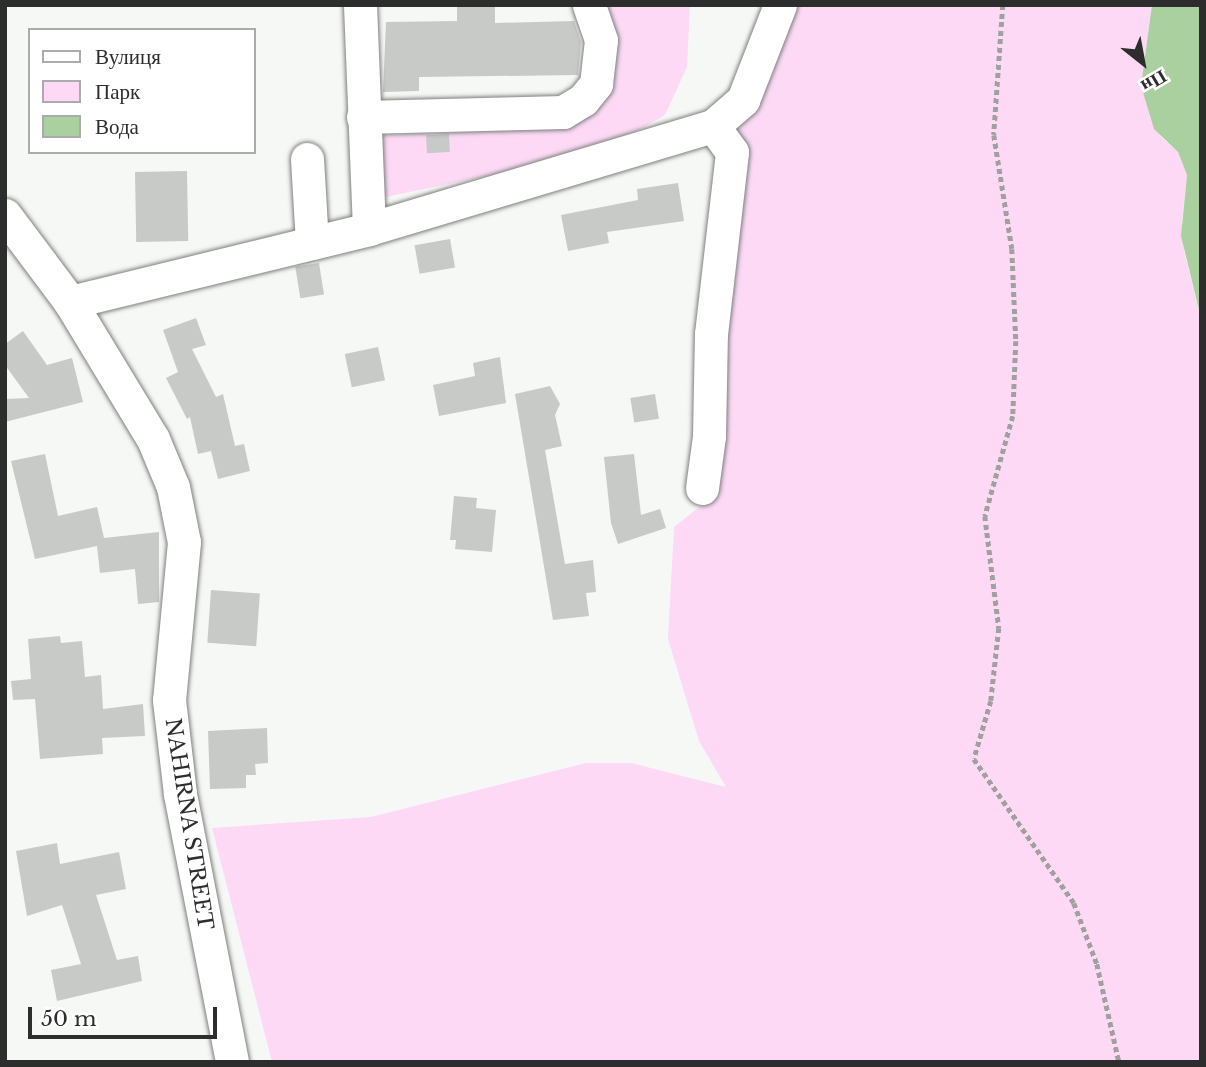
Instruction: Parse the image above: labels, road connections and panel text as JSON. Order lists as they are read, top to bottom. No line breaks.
{"streets":{"street":["NAHIRNA STREET"]},"legend":["Вулиця","Парк","Вода"],"scale_bar":"50 m","north":"bottom right"}
